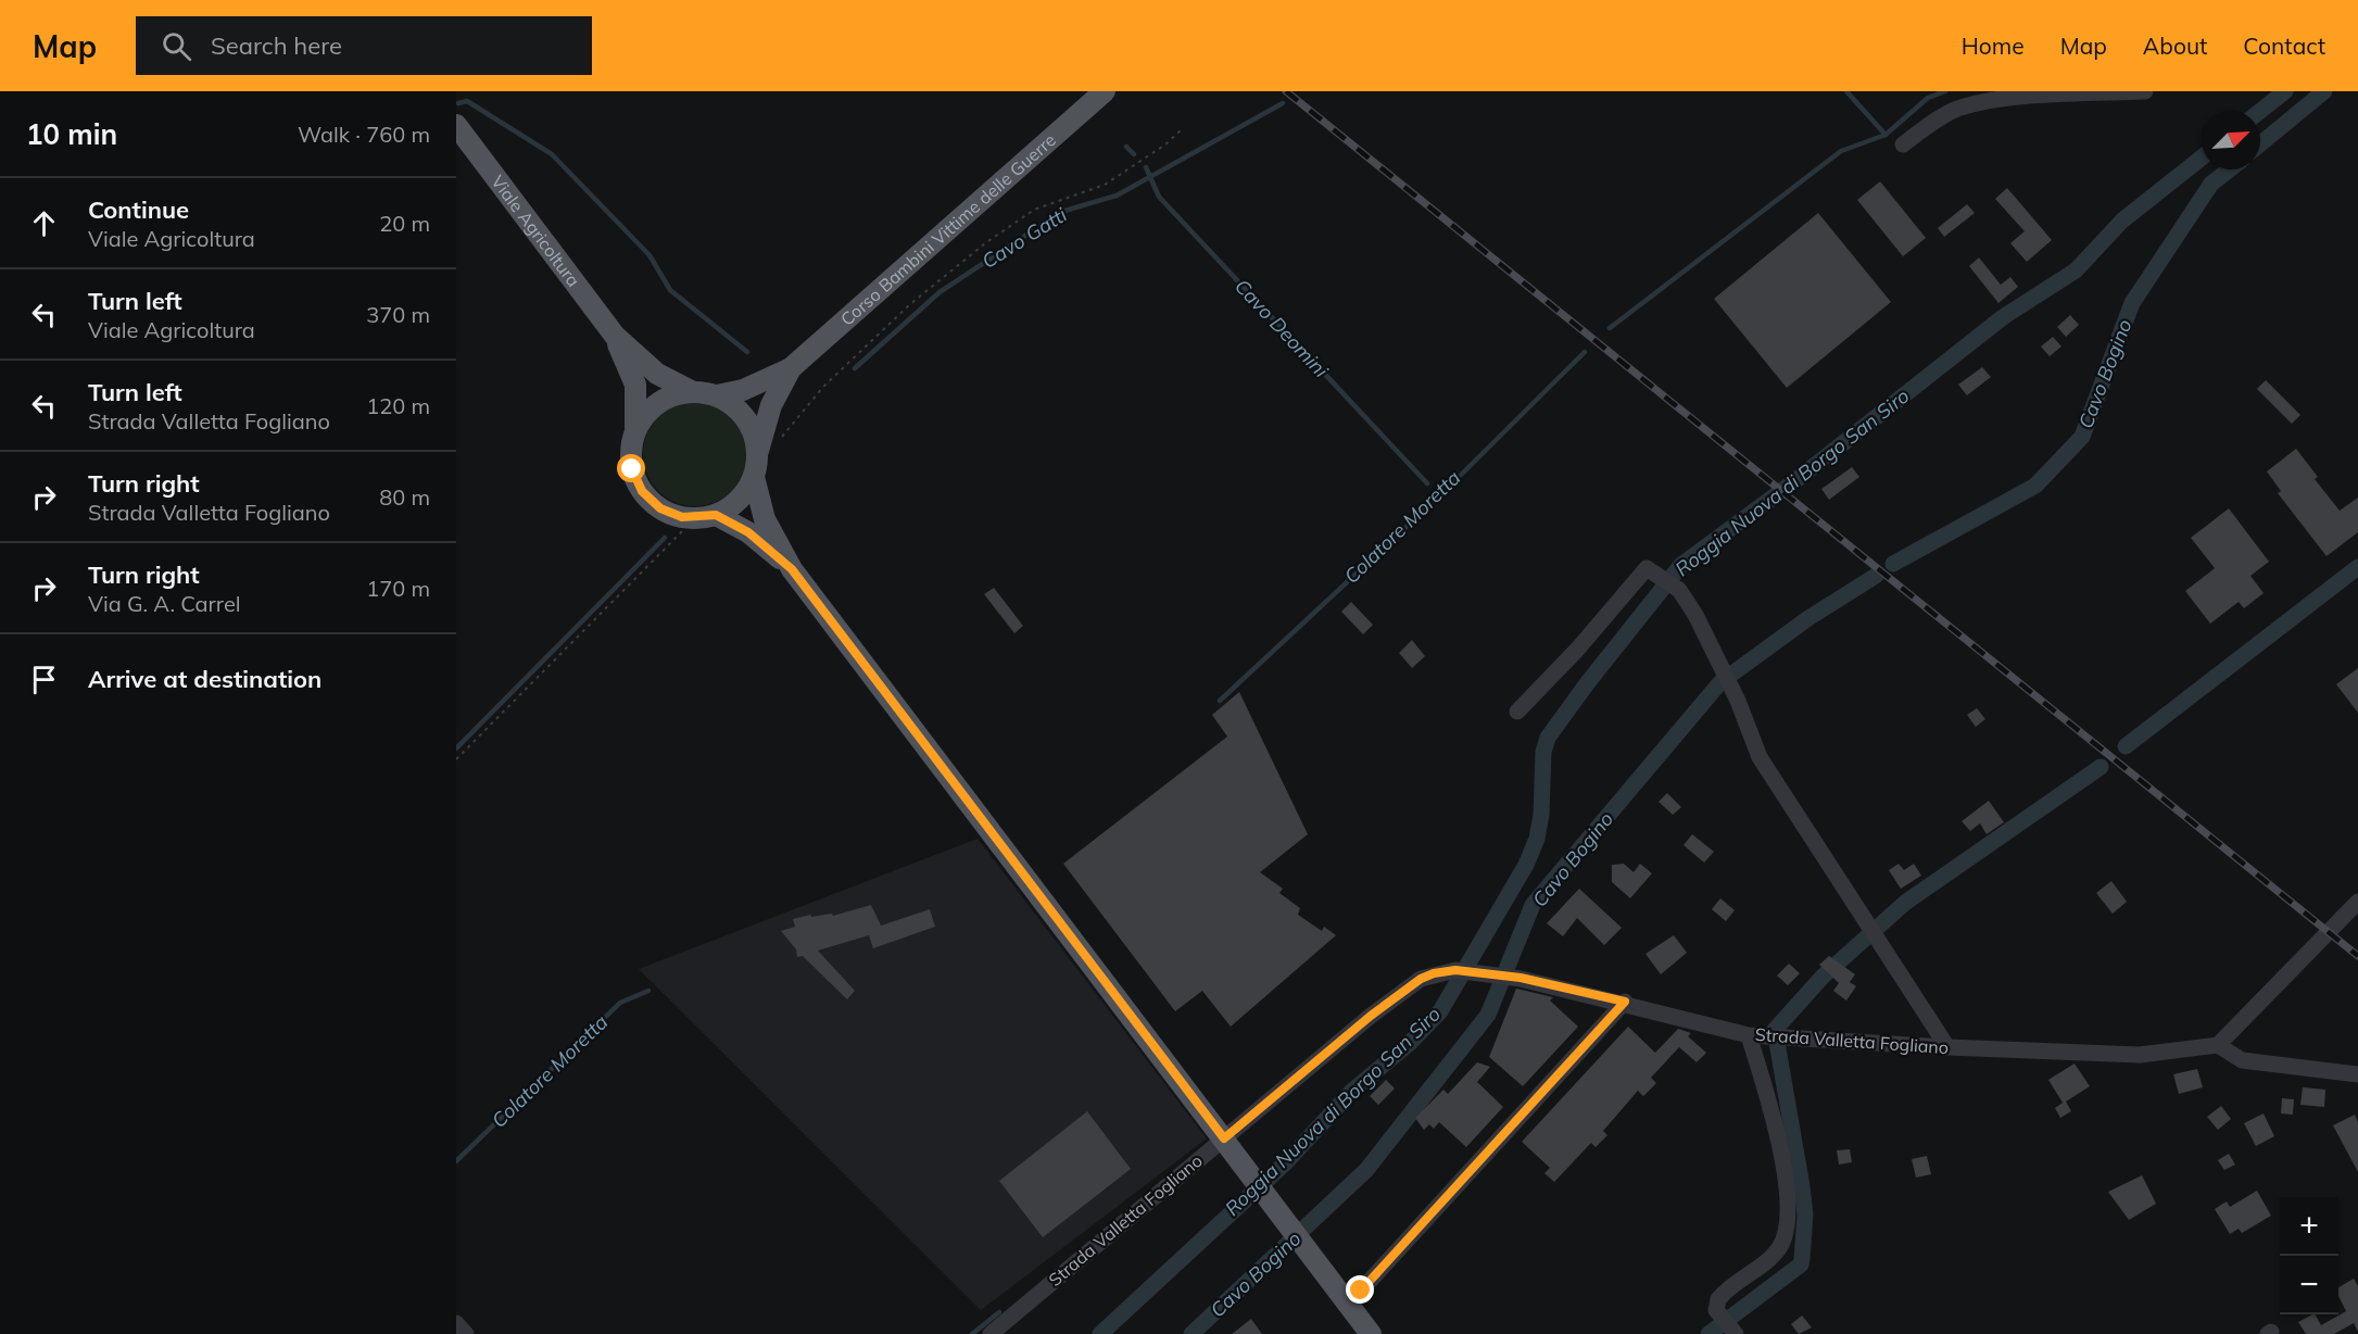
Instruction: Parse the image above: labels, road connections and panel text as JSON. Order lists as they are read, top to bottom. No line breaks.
{"streets":{"main road":["Viale Agricoltura","Corso Bambini Vittime delle Guerre"],"street":["Strada Valletta Fogliano"]},"crossings":[["Viale Agricoltura","Corso Bambini Vittime delle Guerre"],["Viale Agricoltura","Strada Valletta Fogliano"]],"water":["Cavo Gatti","Cavo Deomini","Cavo Bogino","Roggia Nuova di Borgo San Siro","Colatore Moretta"],"north":"top right","page":{"header":"Map","search":"Search here","nav":["Home","Map","About","Contact"],"heading":["10 min","Walk · 760 m"],"list":[["Continue","Viale Agricoltura","20 m"],["Turn left","Viale Agricoltura","370 m"],["Turn left","Strada Valletta Fogliano","120 m"],["Turn right","Strada Valletta Fogliano","80 m"],["Turn right","Via G. A. Carrel","170 m"],"Arrive at destination"],"map_buttons":["+","−"]}}
